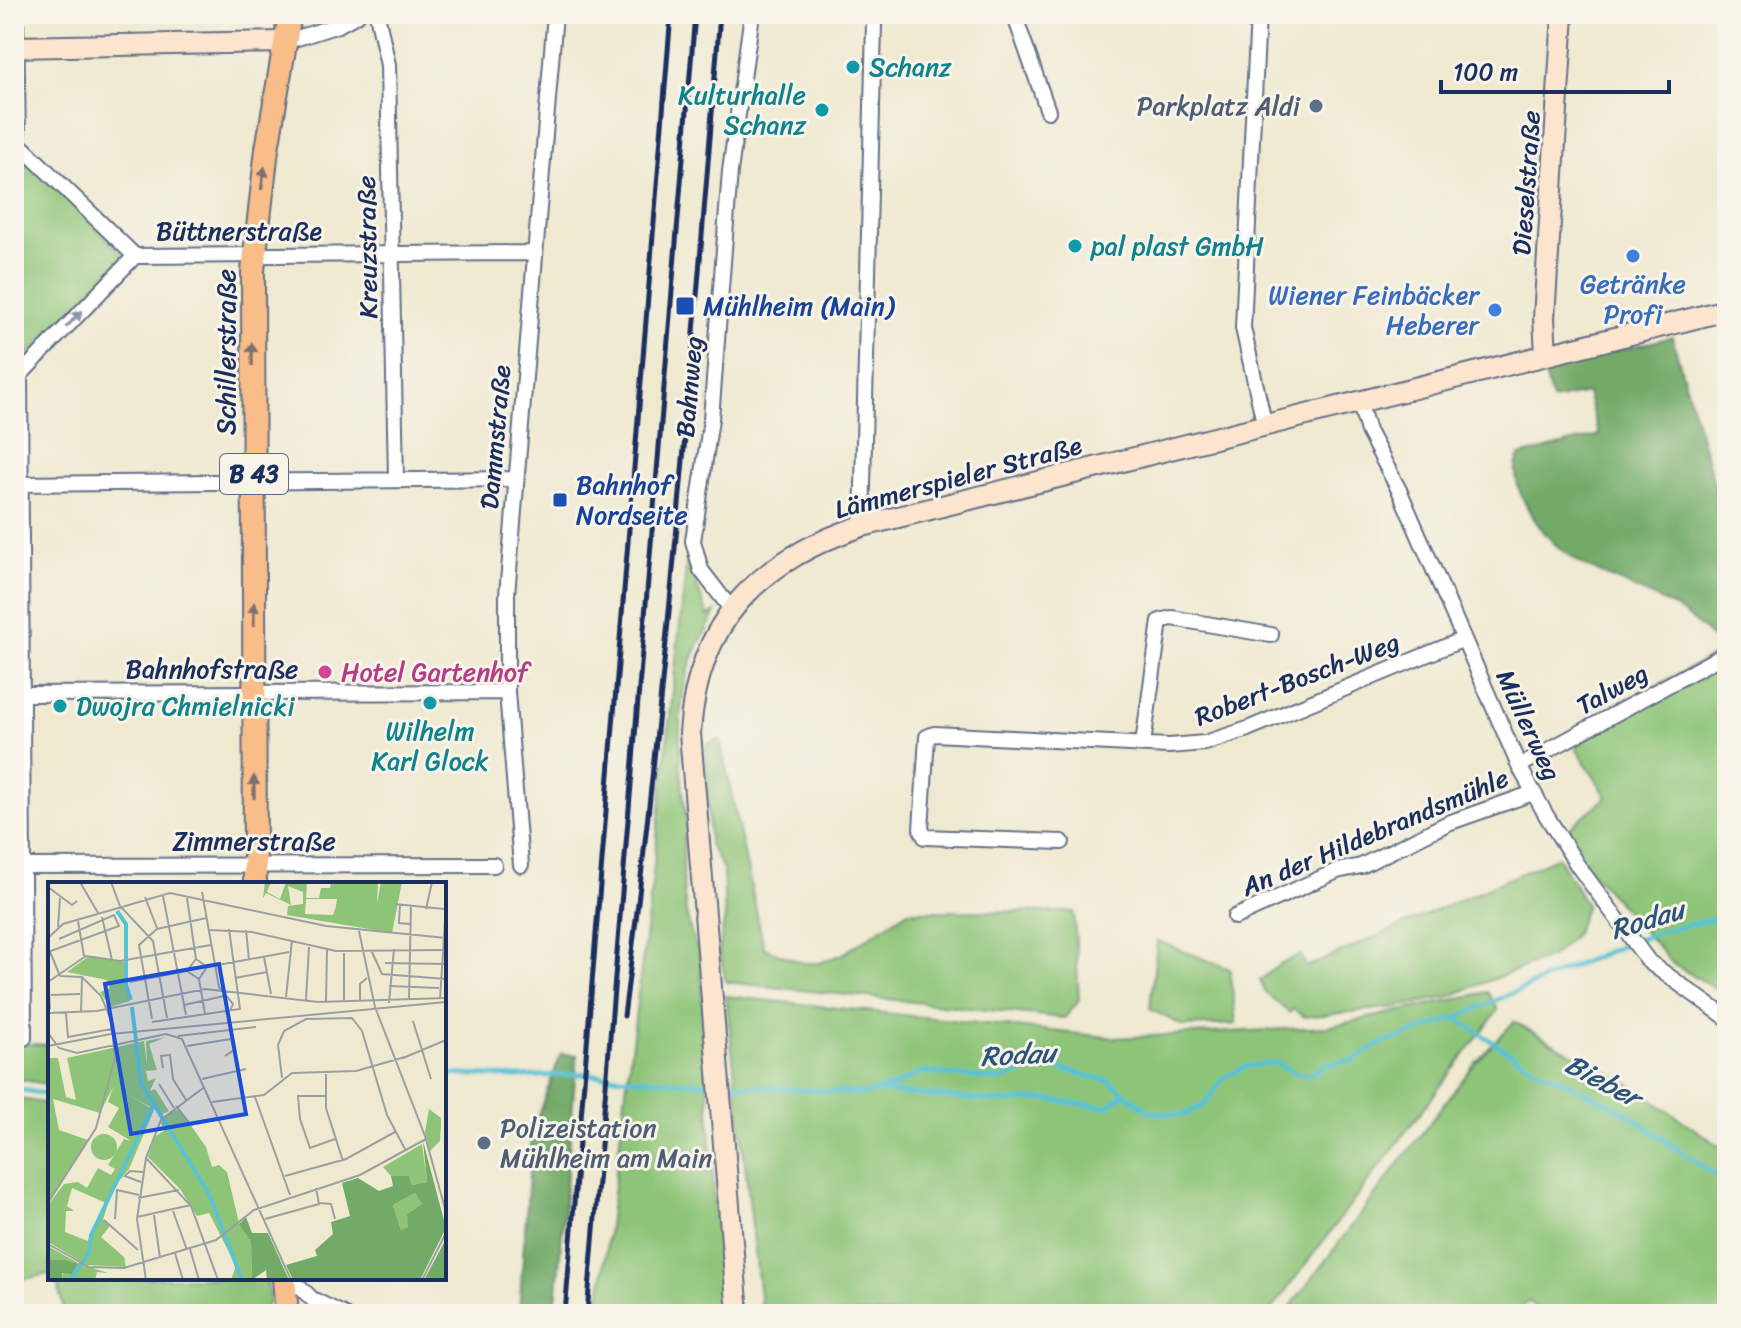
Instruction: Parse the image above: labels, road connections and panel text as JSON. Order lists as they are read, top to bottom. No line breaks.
{"streets":{"main road":["Dieselstraße","Schillerstraße","B 43","Lämmerspieler Straße"],"street":["Büttnerstraße","Kreuzstraße","Bahnweg","Dammstraße","Bahnhofstraße","Robert-Bosch-Weg","Talweg","Müllerweg","An der Hildebrandsmühle","Zimmerstraße"]},"crossings":[["Dieselstraße","Lämmerspieler Straße"],["Büttnerstraße","Kreuzstraße"],["Büttnerstraße","Schillerstraße"],["Büttnerstraße","Dammstraße"],["Schillerstraße","B 43"],["Schillerstraße","Bahnhofstraße"],["Bahnweg","Lämmerspieler Straße"],["Dammstraße","Bahnhofstraße"],["B 43","Bahnhofstraße"],["B 43","Zimmerstraße"],["Lämmerspieler Straße","Müllerweg"],["Robert-Bosch-Weg","Müllerweg"],["Talweg","Müllerweg"],["Müllerweg","An der Hildebrandsmühle"]],"one_way":["Schillerstraße"],"water":["Rodau","Bieber"],"places":{"other":["Schanz","Parkplatz Aldi","Kulturhalle Schanz","pal plast GmbH","Getränke Profi","Wiener Feinbäcker Heberer","Hotel Gartenhof","Wilhelm Karl Glock","Dwojra Chmielnicki","Polizeistation Mühlheim am Main"],"transit":["Mühlheim (Main)","Bahnhof Nordseite"]},"scale_bar":"100 m"}
